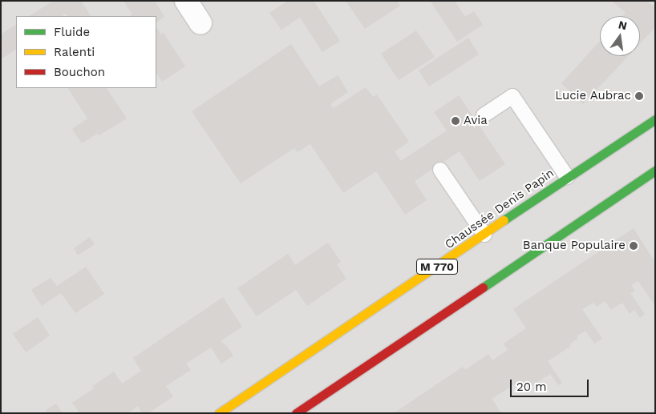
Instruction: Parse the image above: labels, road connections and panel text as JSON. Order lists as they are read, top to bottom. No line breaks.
{"streets":{"main road":["Chaussée Denis Papin","M 770"]},"places":["Lucie Aubrac","Avia","Banque Populaire"],"legend":["Fluide","Ralenti","Bouchon"],"scale_bar":"20 m","north":"top"}
